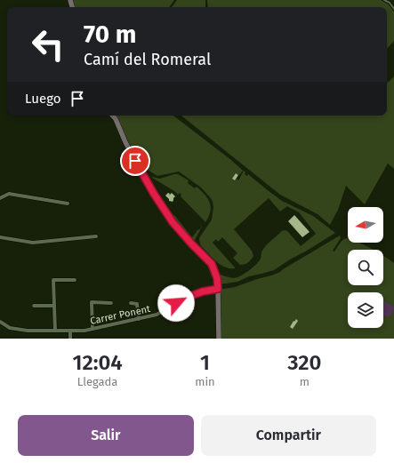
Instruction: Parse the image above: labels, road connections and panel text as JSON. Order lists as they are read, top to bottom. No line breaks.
{"streets":{"street":["Carrer Ponent"]},"north":"left","page":{"turn":["70 m","Camí del Romeral"],"then":"Luego","eta":["12:04","Llegada","1","min","320","m"],"buttons":["Salir","Compartir"]}}
